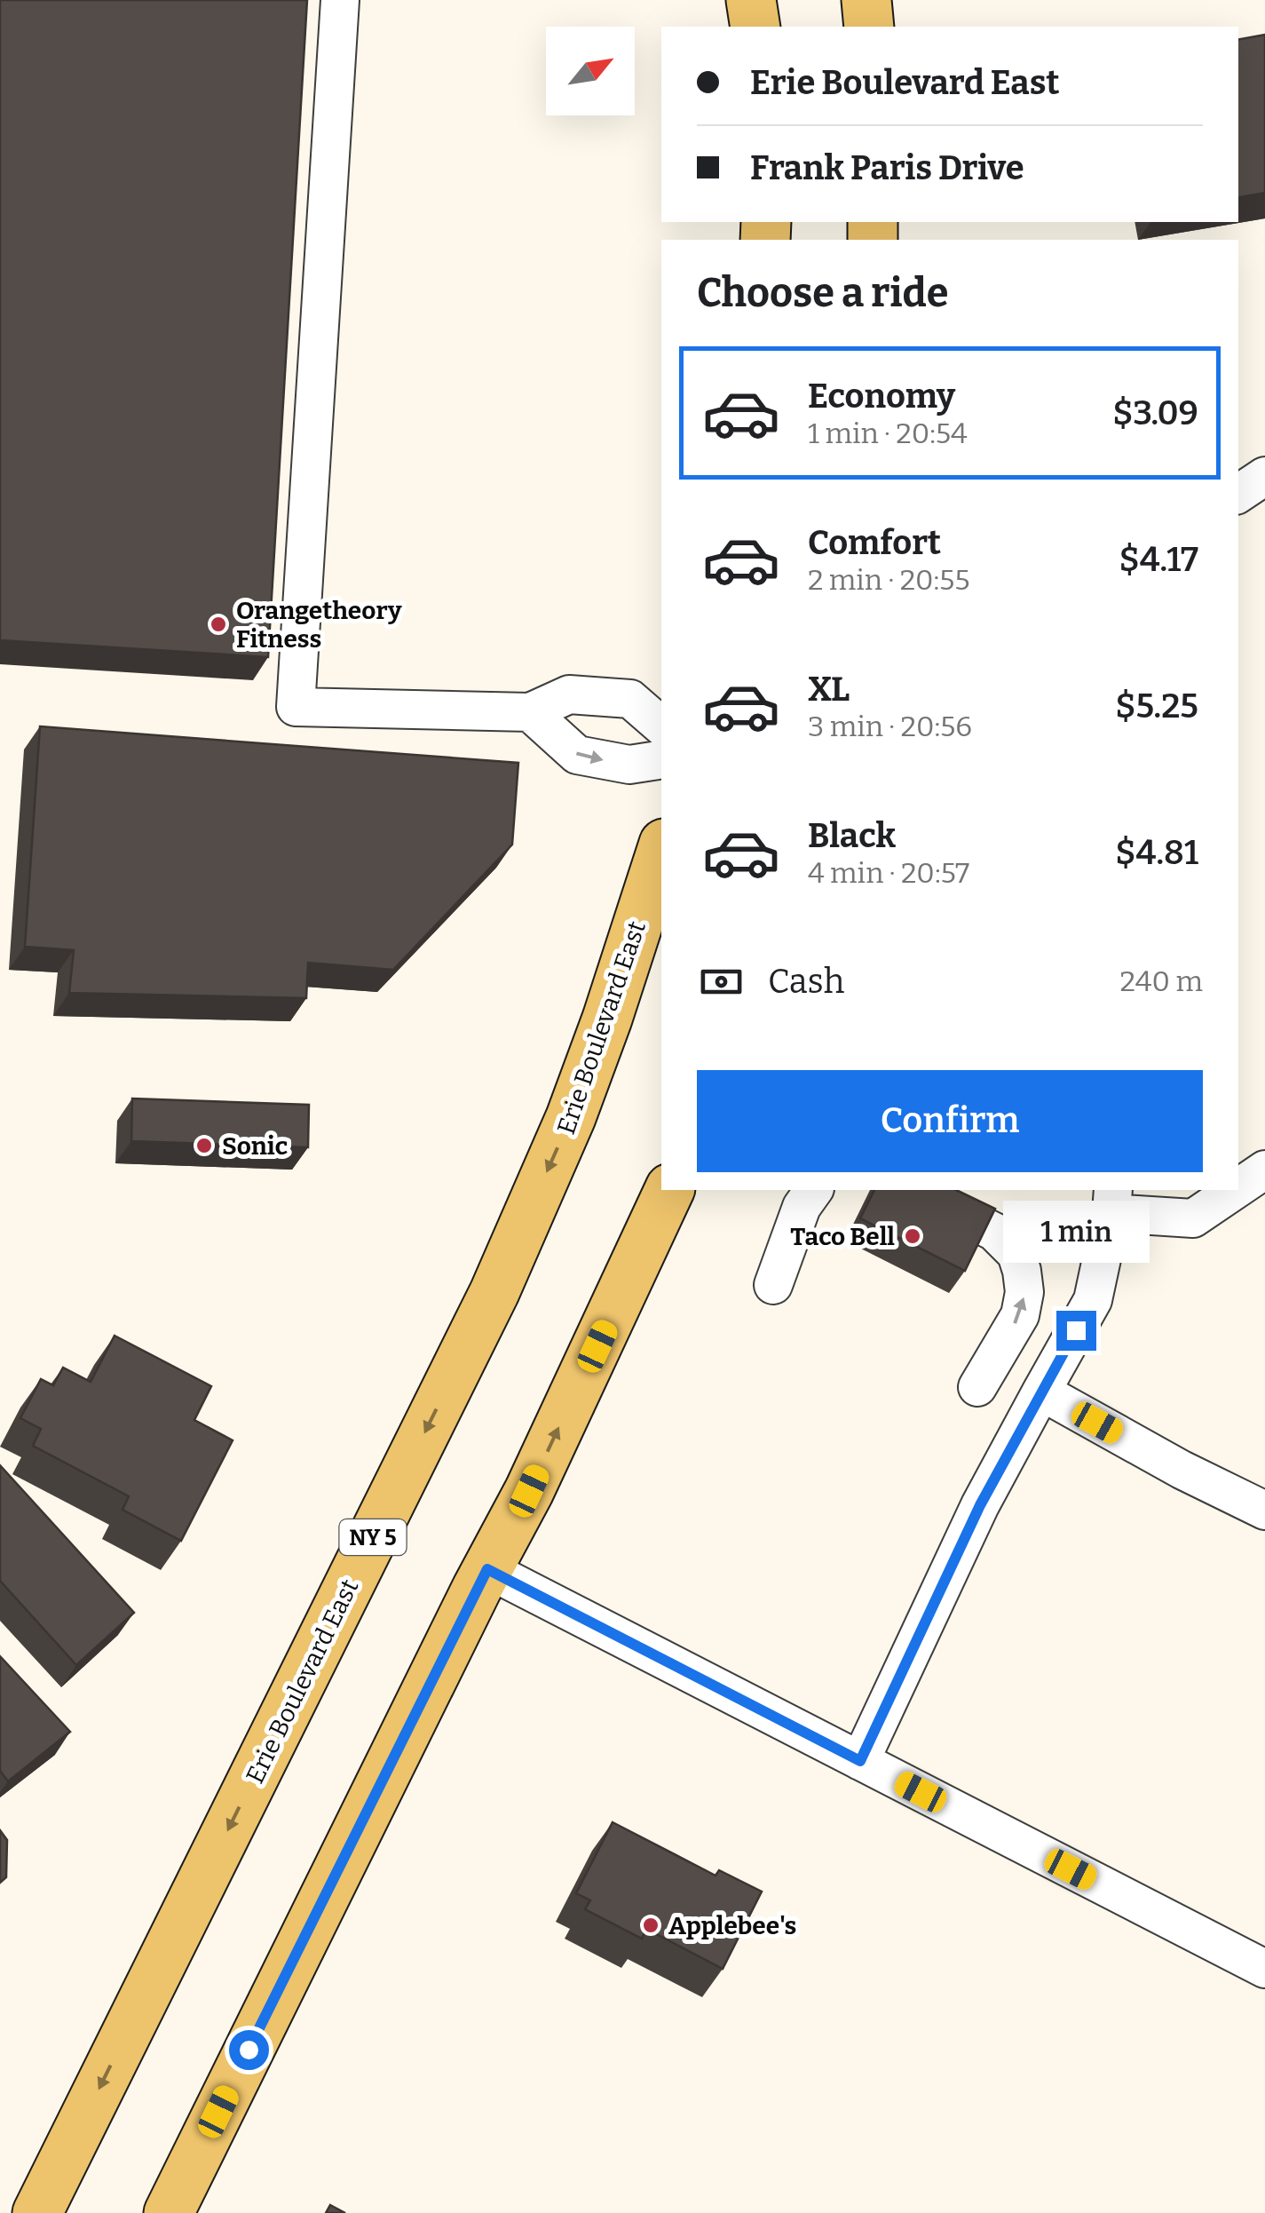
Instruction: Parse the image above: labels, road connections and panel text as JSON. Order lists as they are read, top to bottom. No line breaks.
{"streets":{"main road":["Erie Boulevard East","NY 5"]},"places":["Orangetheory Fitness","Sonic","Taco Bell","Applebee's"],"north":"top right","page":{"banner":["Erie Boulevard East","Frank Paris Drive"],"heading":"Choose a ride","list":[{"name":"Economy","note":"1 min · 20:54","value":"$3.09"},{"name":"Comfort","note":"2 min · 20:55","value":"$4.17"},{"name":"XL","note":"3 min · 20:56","value":"$5.25"},{"name":"Black","note":"4 min · 20:57","value":"$4.81"}],"pay":["Cash","240 m"],"buttons":"Confirm","bubble":"1 min"}}
